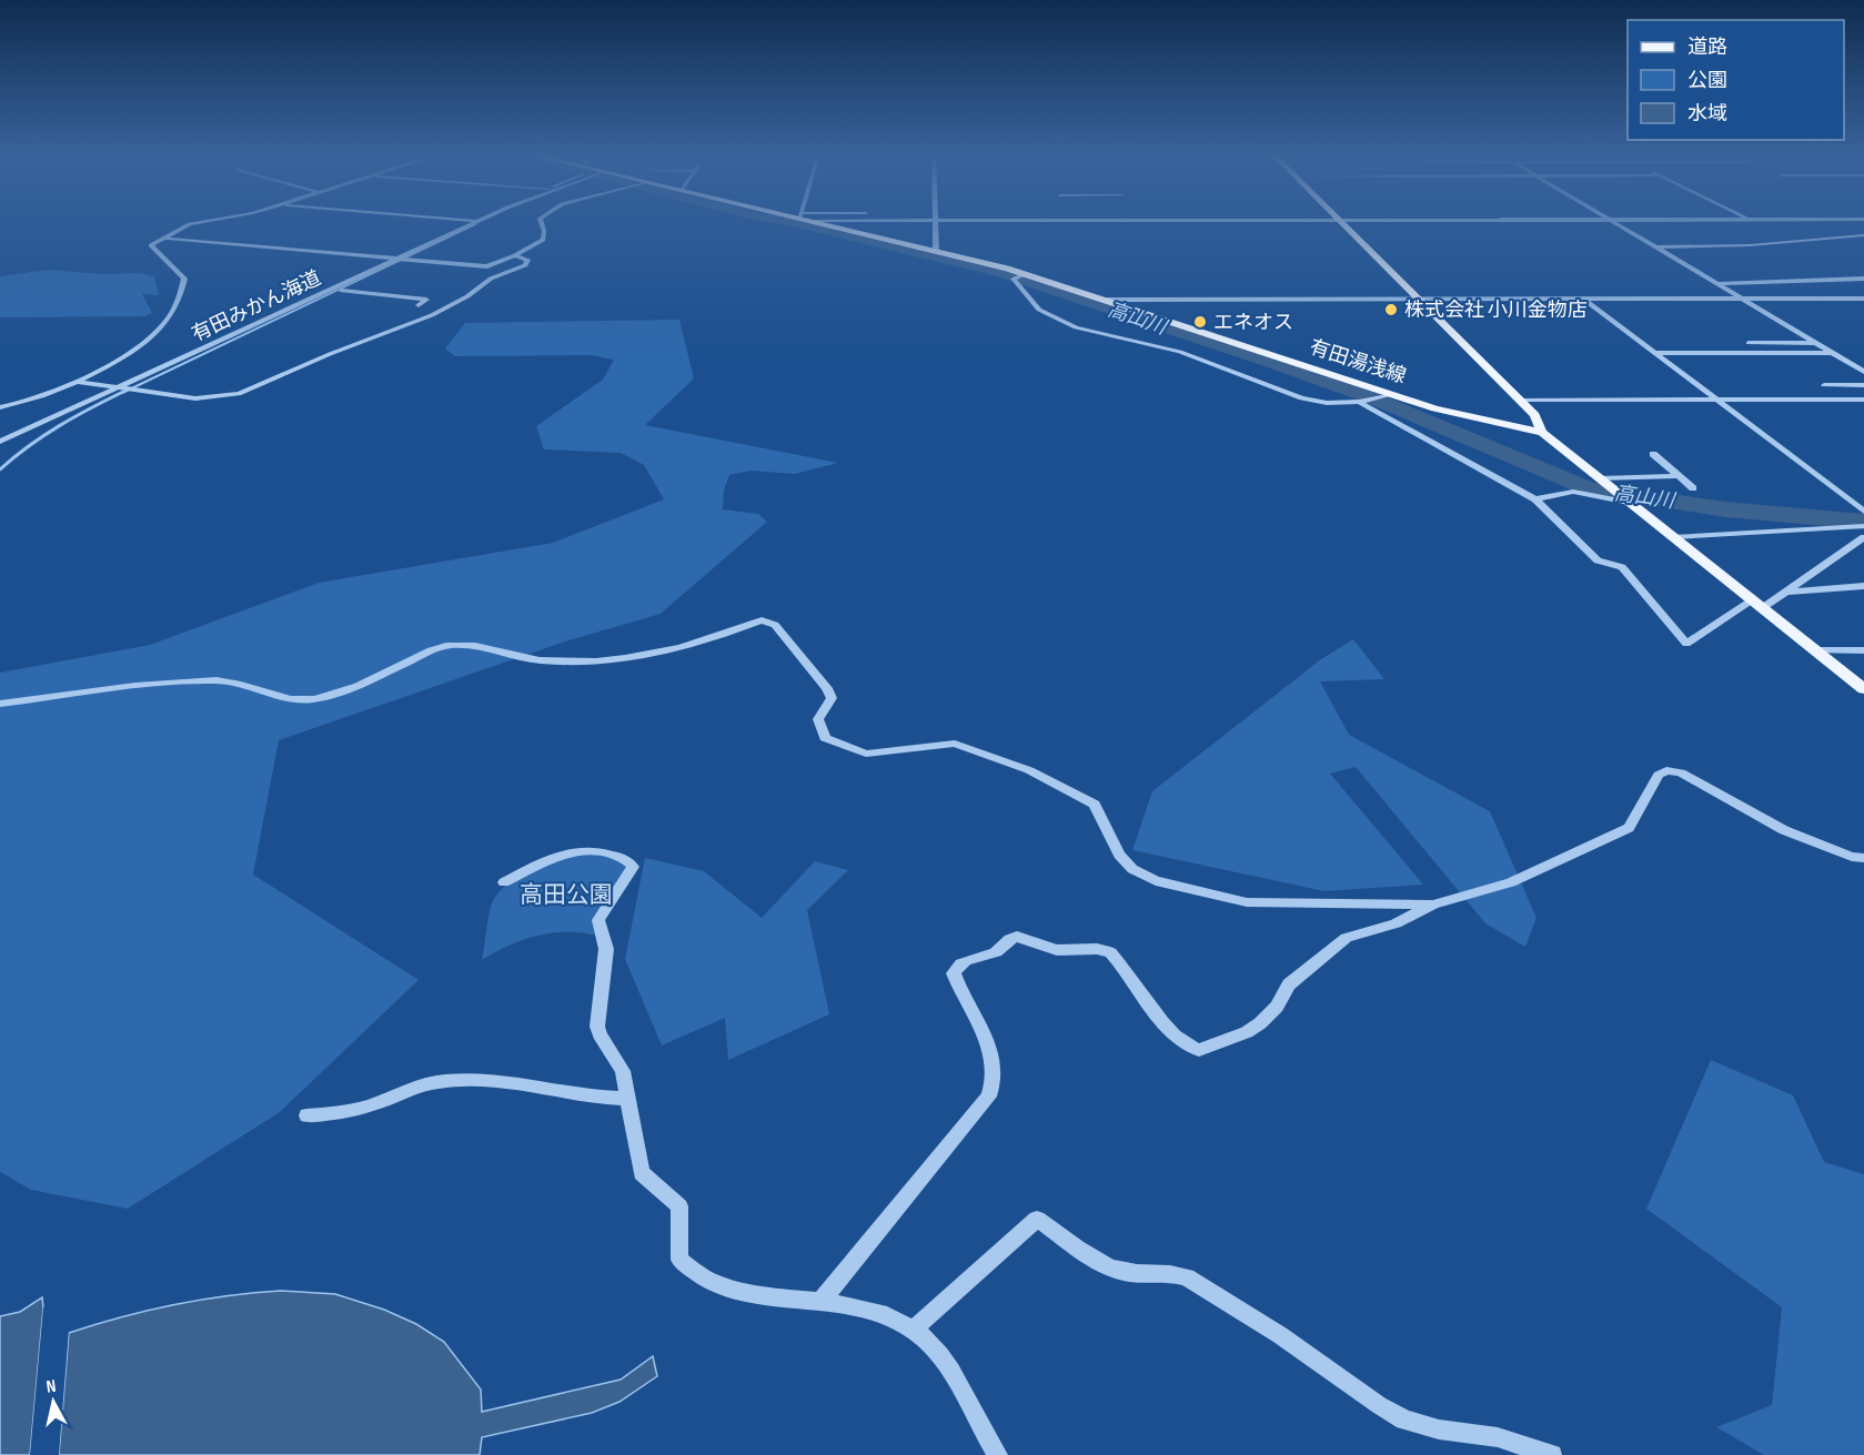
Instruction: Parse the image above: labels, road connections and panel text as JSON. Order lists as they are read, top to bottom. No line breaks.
{"streets":{"main road":["有田湯浅線"],"street":["有田みかん海道"]},"water":["高山川"],"parks":["高田公園"],"places":["株式会社 小川金物店","エネオス"],"legend":["道路","公園","水域"],"north":"top"}
